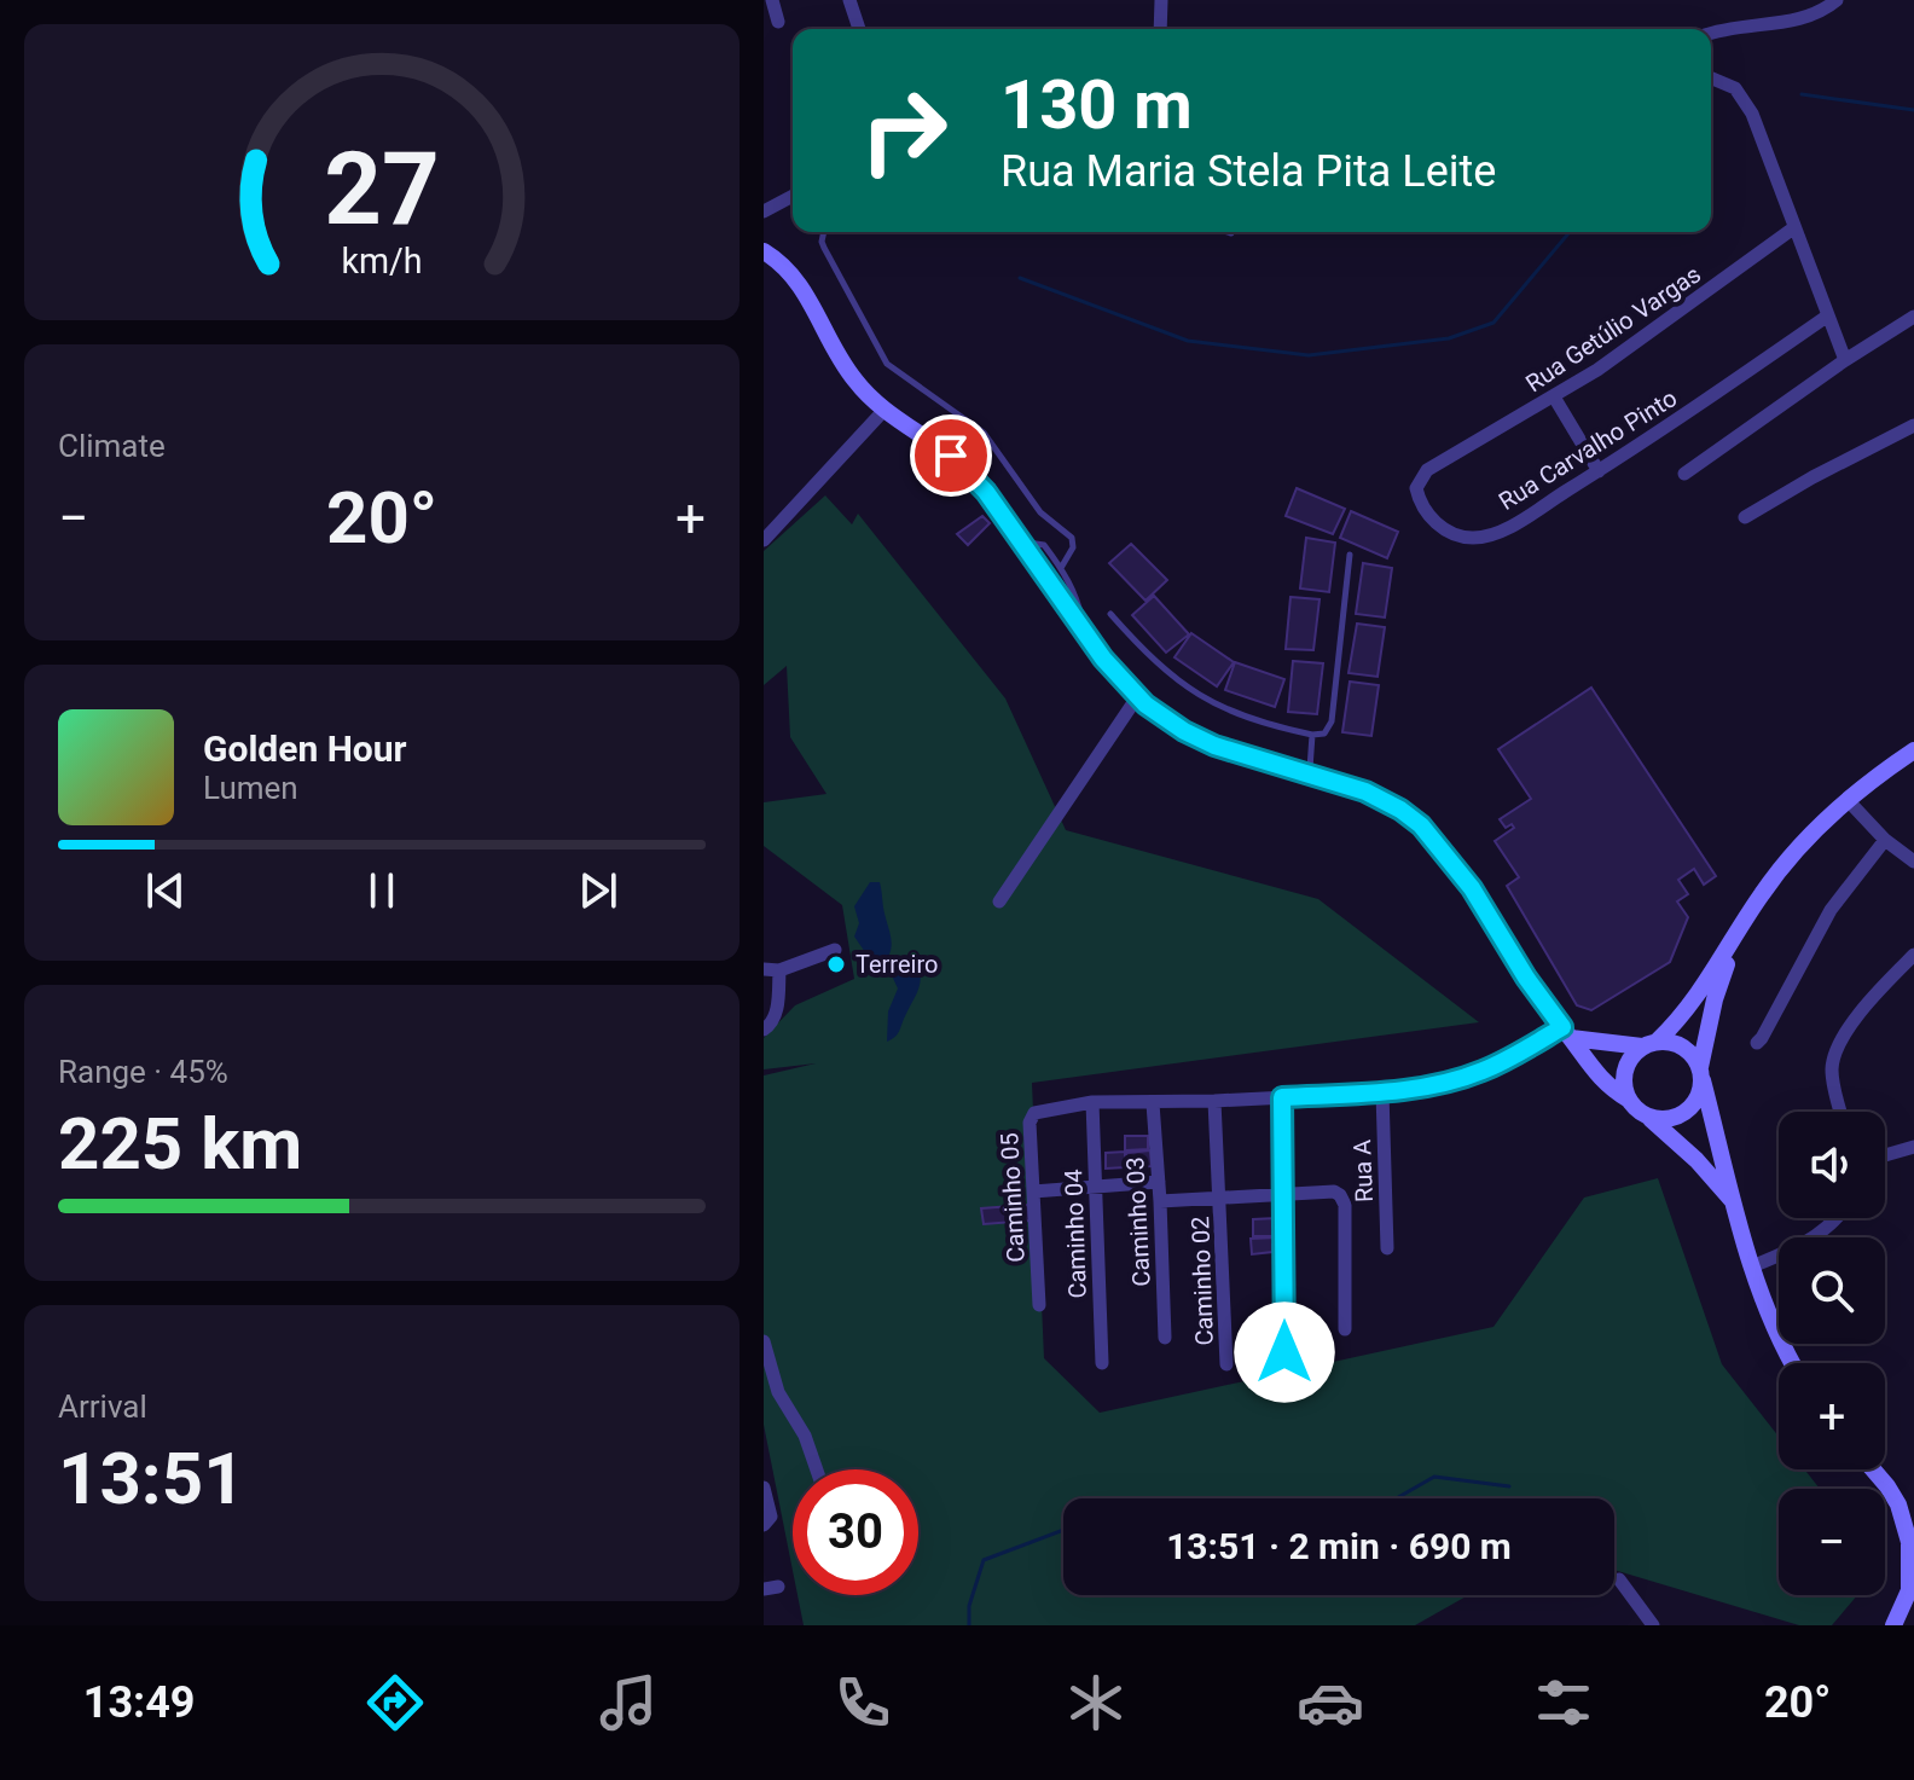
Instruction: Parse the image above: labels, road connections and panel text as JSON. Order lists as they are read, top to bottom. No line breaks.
{"streets":{"street":["Rua Getúlio Vargas","Rua Carvalho Pinto","Rua A","Caminho 05","Caminho 03","Caminho 04","Caminho 02"]},"crossings":[["Rua Getúlio Vargas","Rua Carvalho Pinto"],["Caminho 05","Caminho 04"]],"places":["Terreiro"],"page":{"turn":["130 m","Rua Maria Stela Pita Leite"],"tile":["Climate",["Range · 45%","225 km"],["Arrival","13:51"]],"heat":["−","20°","+"],"song":["Golden Hour","Lumen"],"map_buttons":["+","−"],"limit":"30","trip":"13:51 · 2 min · 690 m","tabs":["13:49","20°"],"gauge":["27","km/h"]}}
